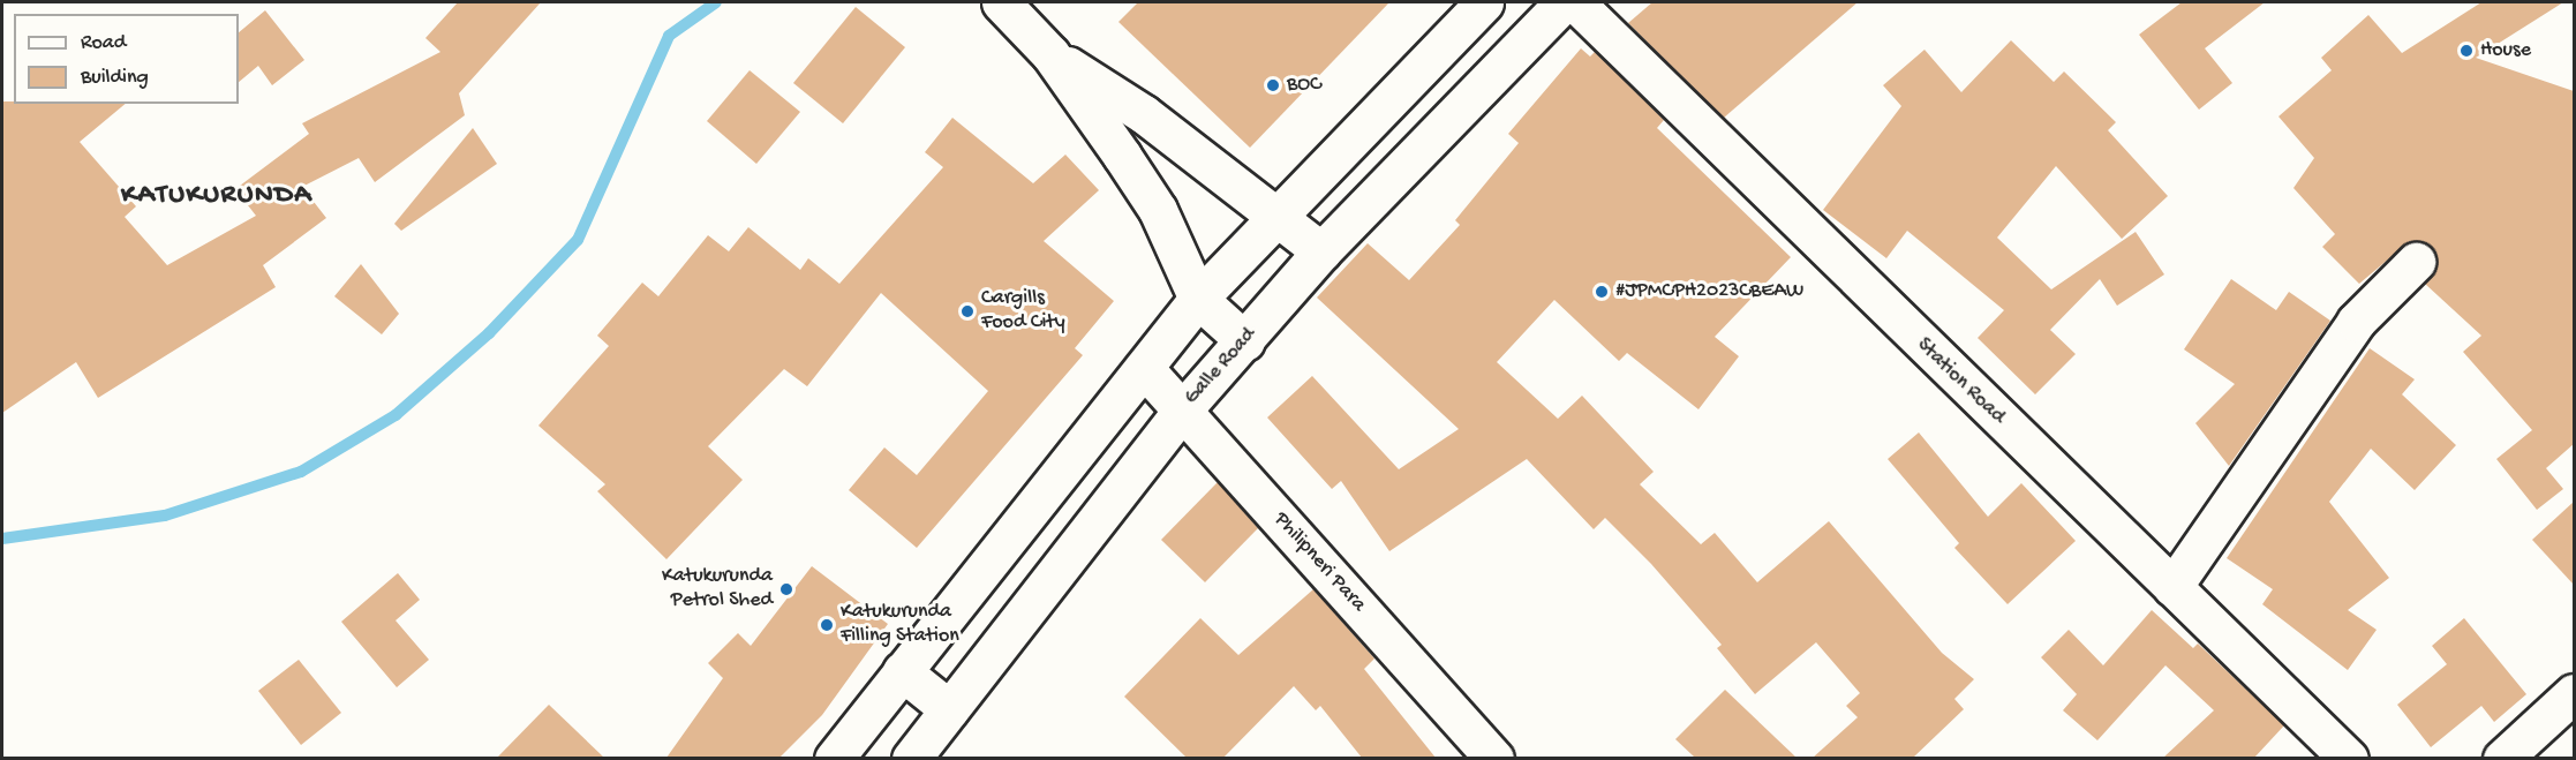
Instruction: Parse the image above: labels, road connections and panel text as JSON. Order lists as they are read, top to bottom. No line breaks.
{"streets":{"main road":["Galle Road","Station Road","Philipneri Para"]},"crossings":[["Galle Road","Philipneri Para"]],"districts":["KATUKURUNDA"],"places":["House","BOC","#JPMCPH2023CBEAW","Cargills Food City","Katukurunda Petrol Shed","Katukurunda Filling Station"],"legend":["Road","Building"]}
